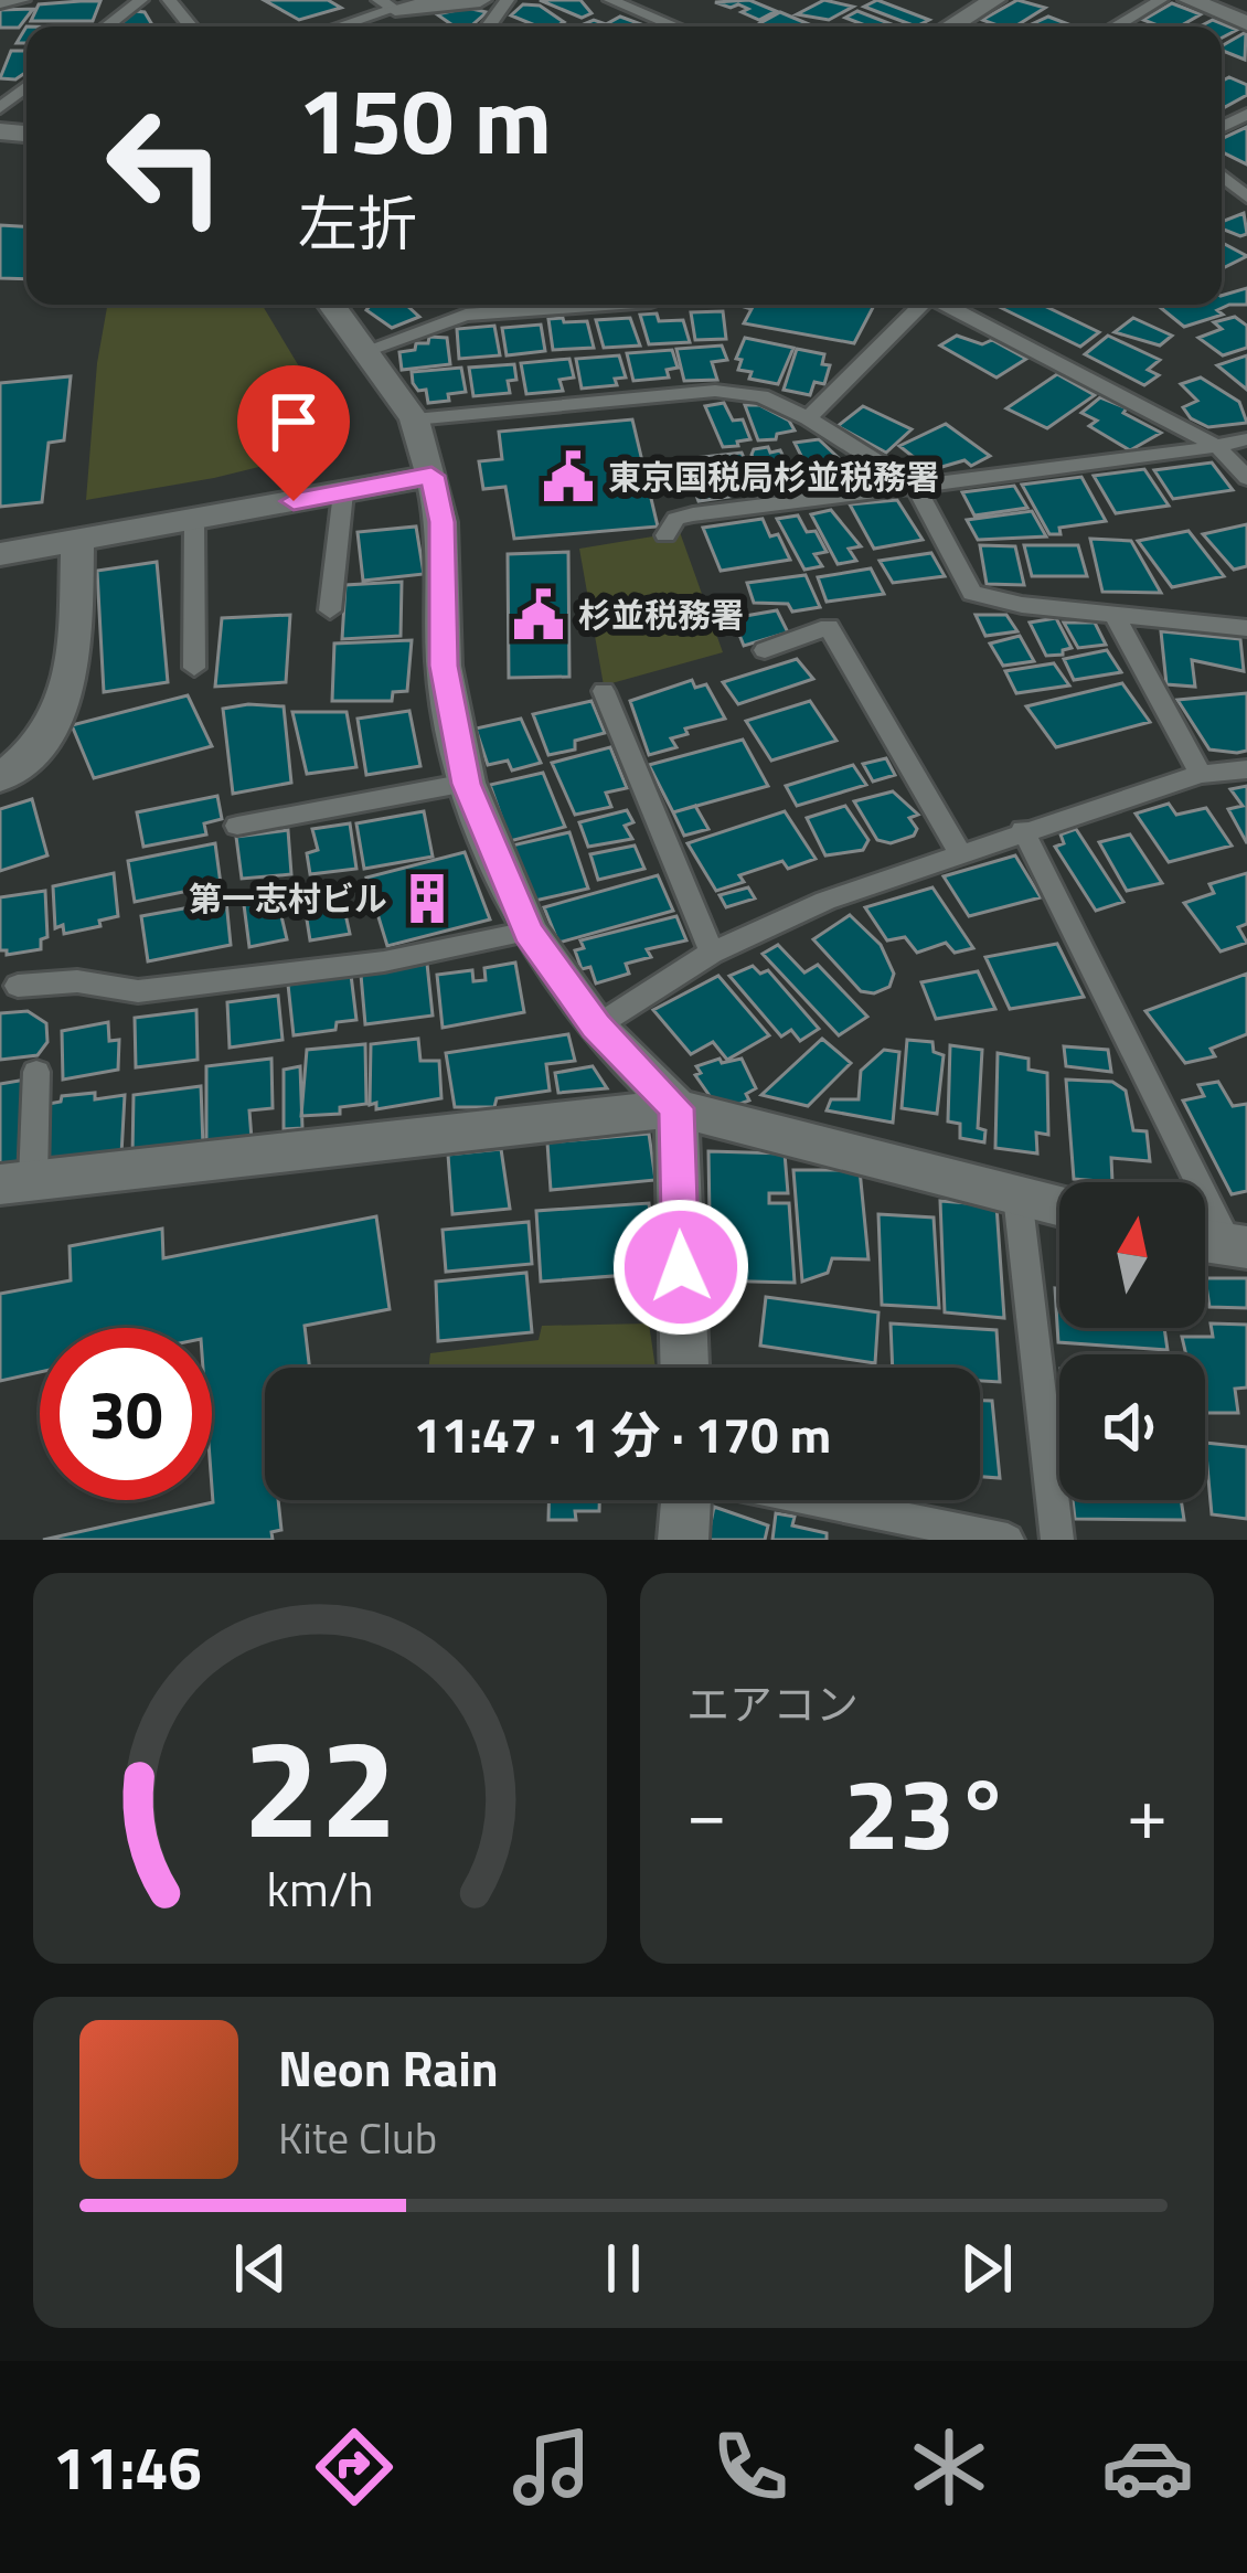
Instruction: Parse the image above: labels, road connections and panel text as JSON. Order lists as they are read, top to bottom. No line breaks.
{"places":{"public building":["東京国税局杉並税務署","杉並税務署"],"building":["第一志村ビル"]},"north":"top","page":{"turn":["150 m","左折"],"limit":"30","trip":"11:47 · 1 分 · 170 m","tile":"エアコン","heat":["−","23°","+"],"song":["Neon Rain","Kite Club"],"tabs":"11:46","gauge":["22","km/h"]}}
